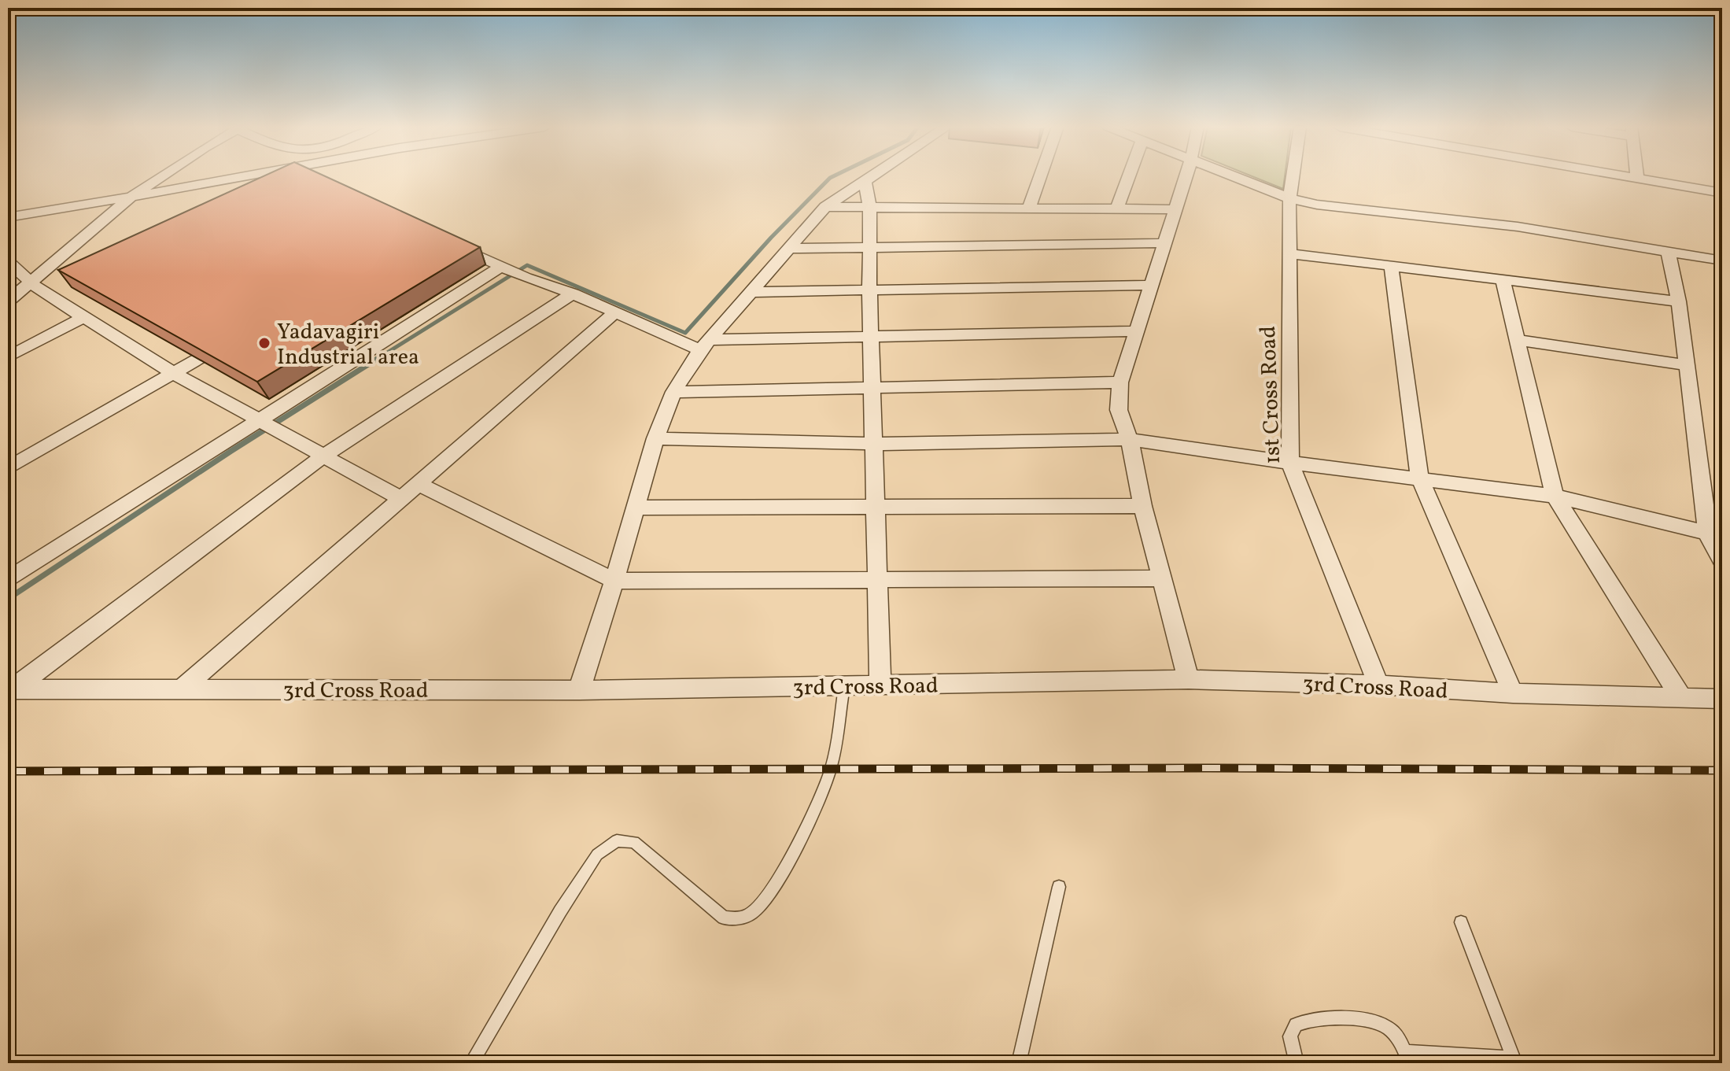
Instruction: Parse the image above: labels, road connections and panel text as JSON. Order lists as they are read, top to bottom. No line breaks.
{"streets":{"street":["1st Cross Road","3rd Cross Road"]},"crossings":[["1st Cross Road","3rd Cross Road"]],"places":["Yadavagiri Industrial area"]}
